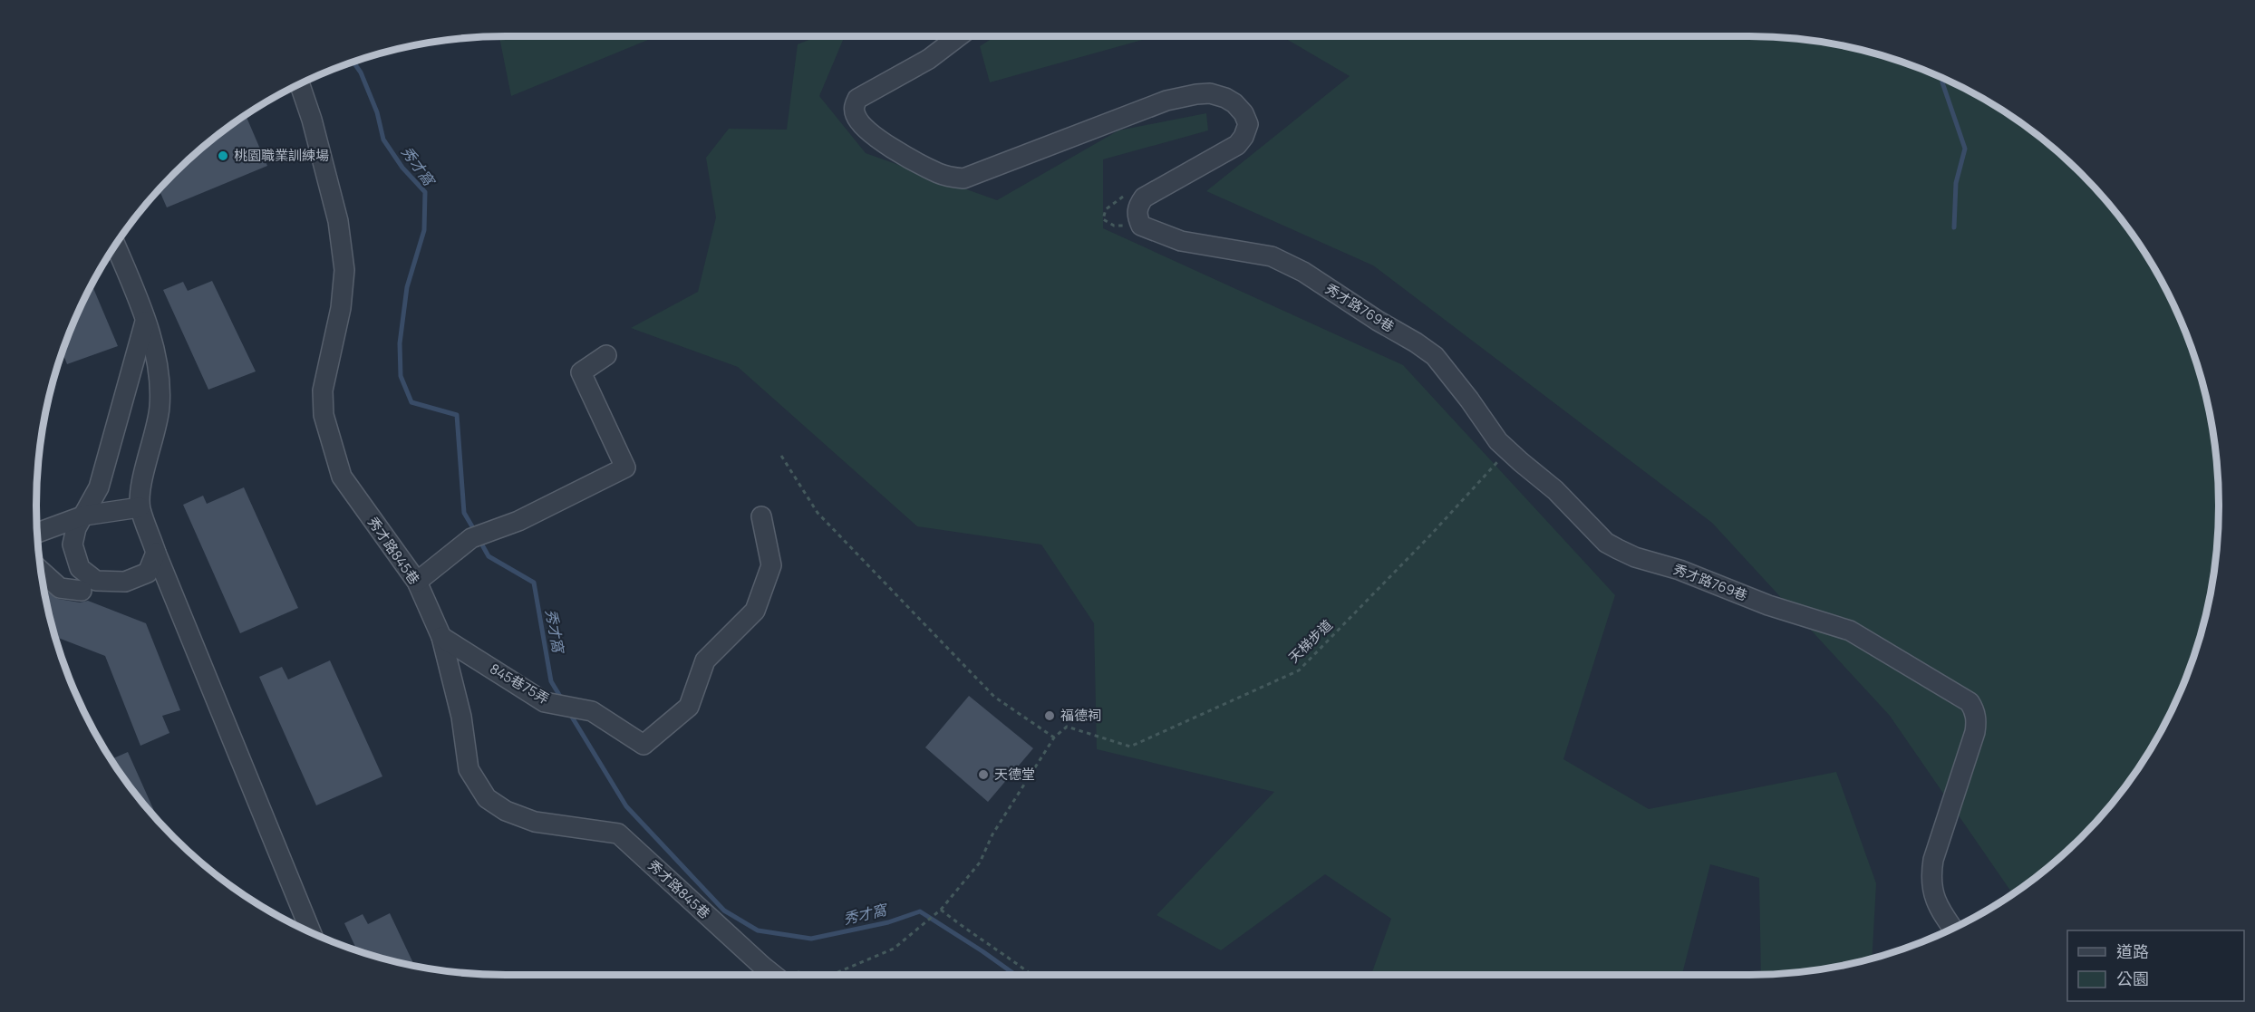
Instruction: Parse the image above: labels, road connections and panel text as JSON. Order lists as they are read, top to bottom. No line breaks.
{"streets":{"street":["秀才路769巷","秀才路845巷","845巷75弄"],"path":["天梯步道"]},"crossings":[["秀才路769巷","天梯步道"],["秀才路845巷","845巷75弄"]],"water":["秀才窩"],"places":["桃園職業訓練場","福德祠","天德堂"],"legend":["道路","公園"]}
